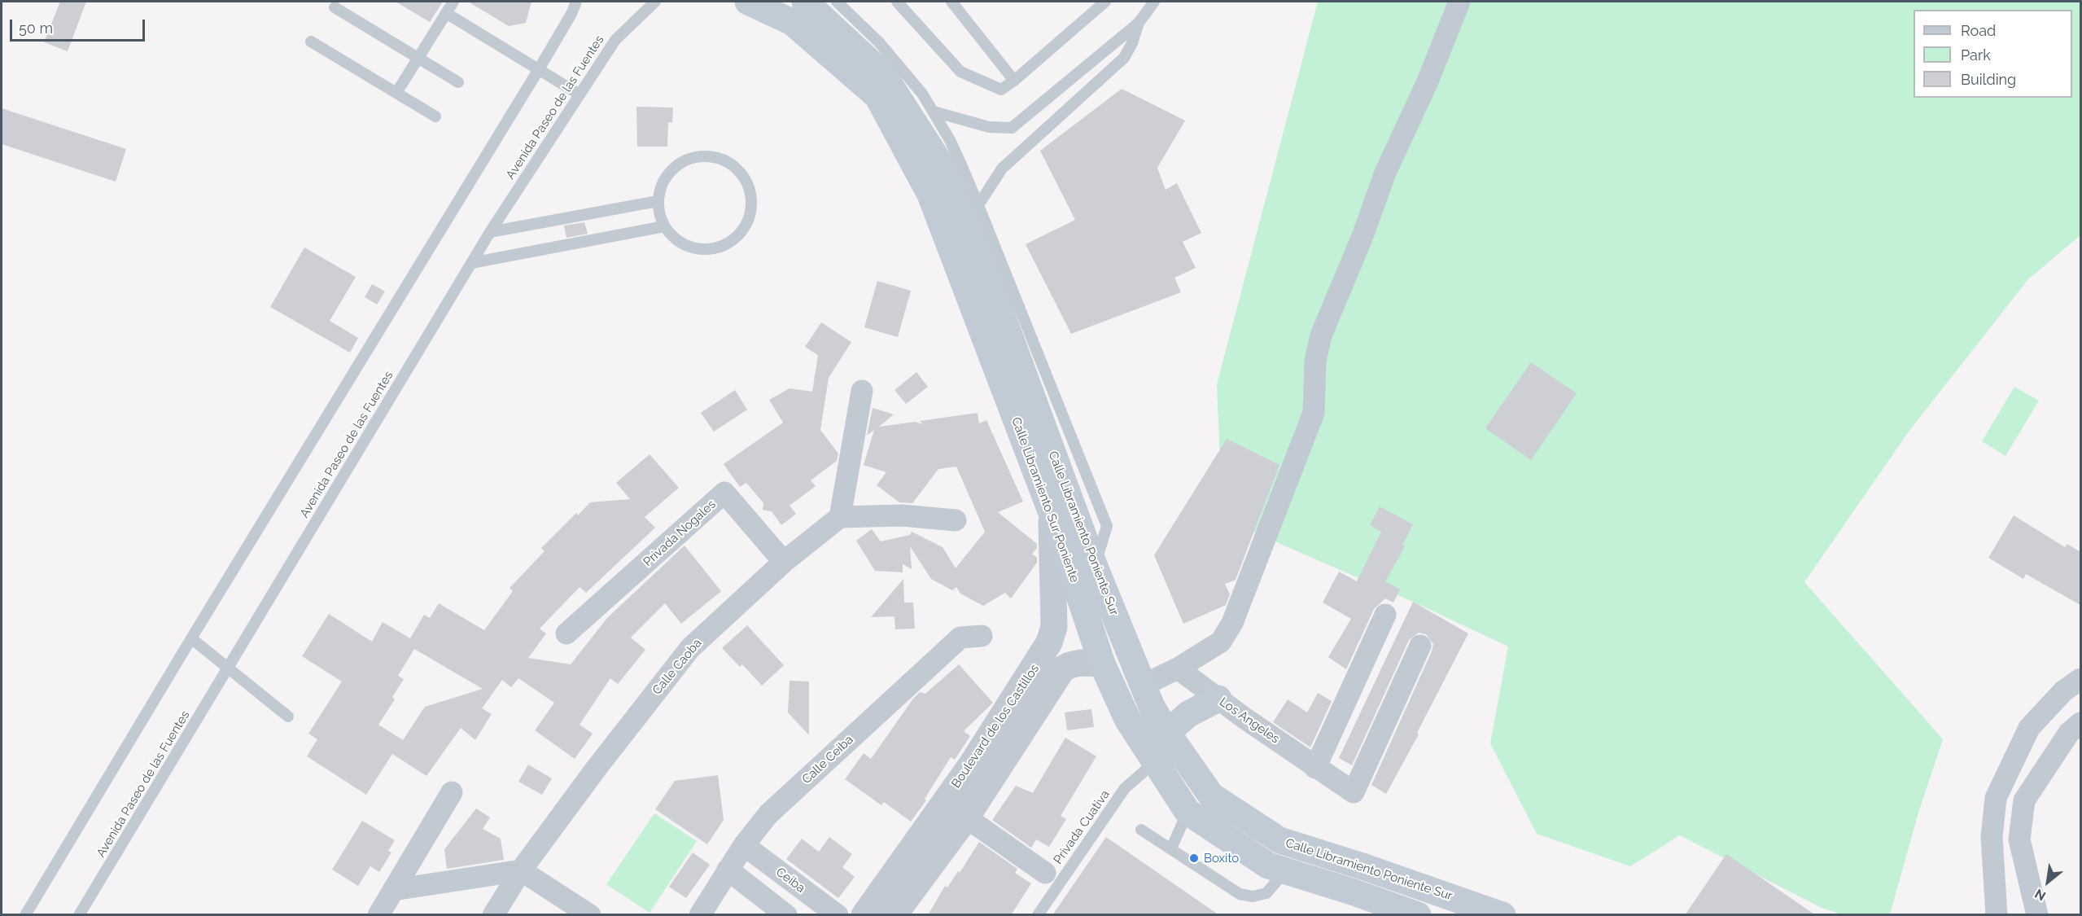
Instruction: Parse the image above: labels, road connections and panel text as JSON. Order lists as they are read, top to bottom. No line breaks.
{"streets":{"main road":["Calle Libramiento Sur Poniente","Calle Libramiento Poniente Sur"],"street":["Privada Nogales","Calle Caoba","Los Angeles","Boulevard de los Castillos","Calle Ceiba","Ceiba"],"lane":["Avenida Paseo de las Fuentes","Privada Cuativa"]},"crossings":[["Calle Libramiento Sur Poniente","Boulevard de los Castillos"],["Calle Libramiento Sur Poniente","Privada Cuativa"],["Privada Nogales","Calle Caoba"],["Calle Ceiba","Ceiba"]],"places":["Boxito"],"legend":["Road","Park","Building"],"scale_bar":"50 m","north":"bottom left"}
